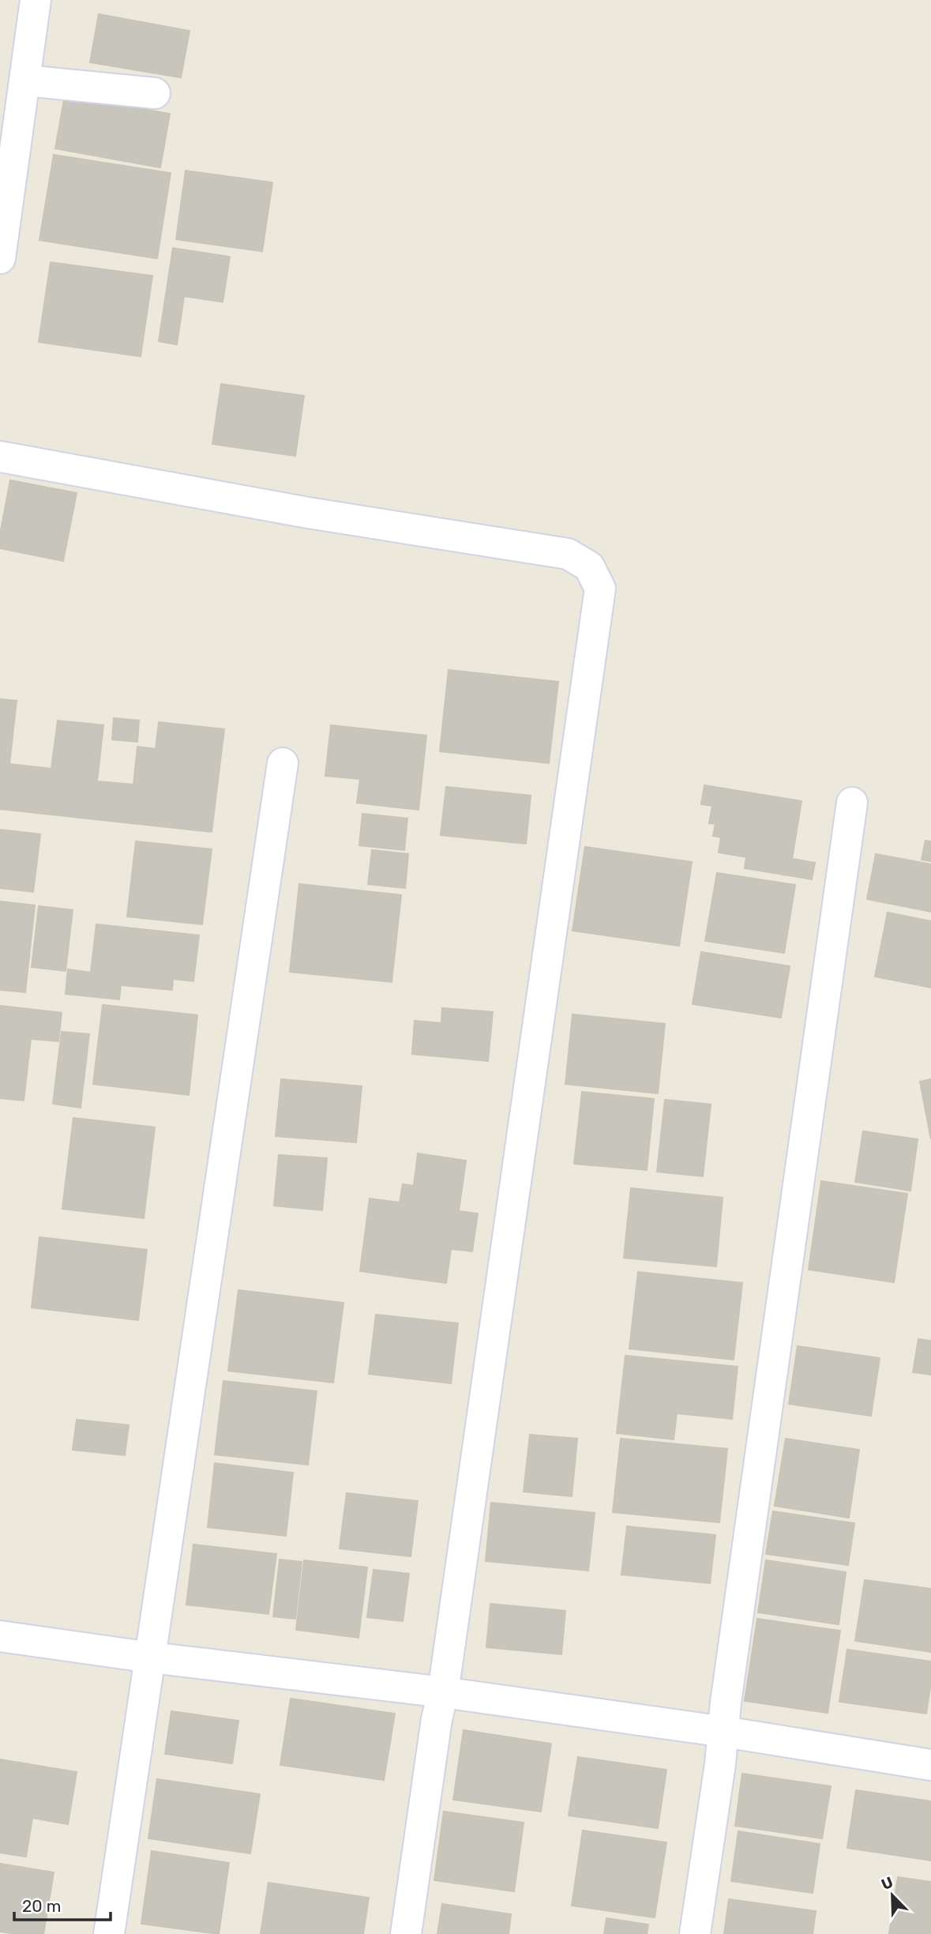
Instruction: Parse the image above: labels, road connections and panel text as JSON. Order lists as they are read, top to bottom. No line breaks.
{"scale_bar":"20 m","north":"top left"}
